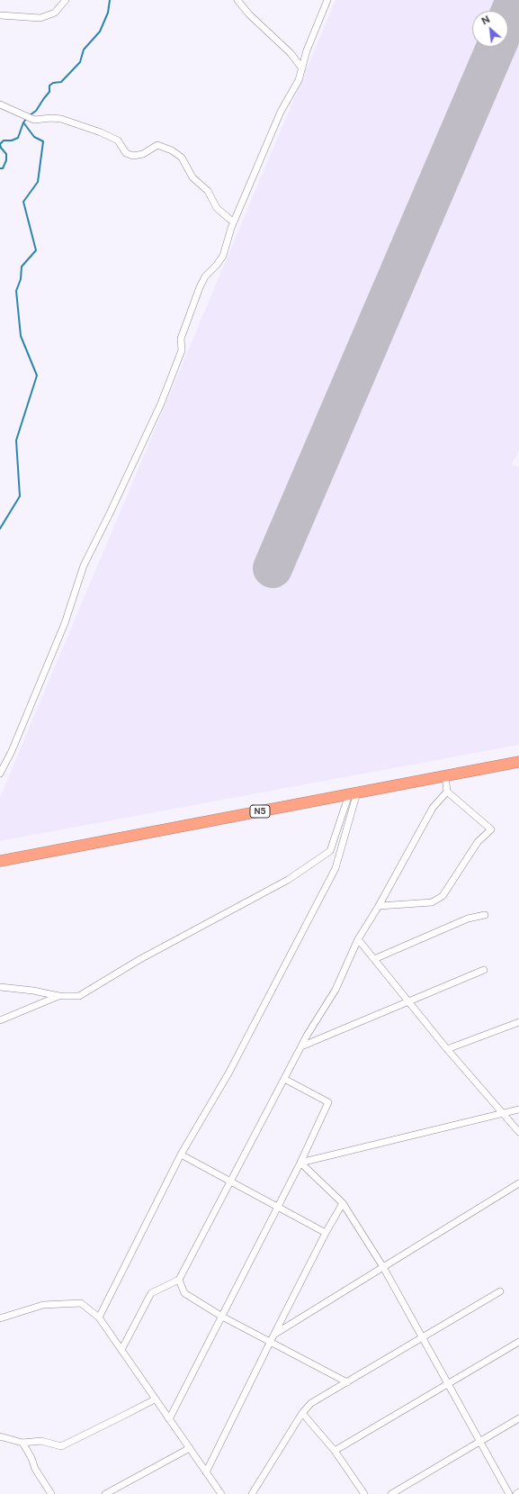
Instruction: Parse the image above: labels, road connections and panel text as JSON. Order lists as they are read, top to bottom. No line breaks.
{"streets":{"highway":["N5"]},"north":"top left"}
